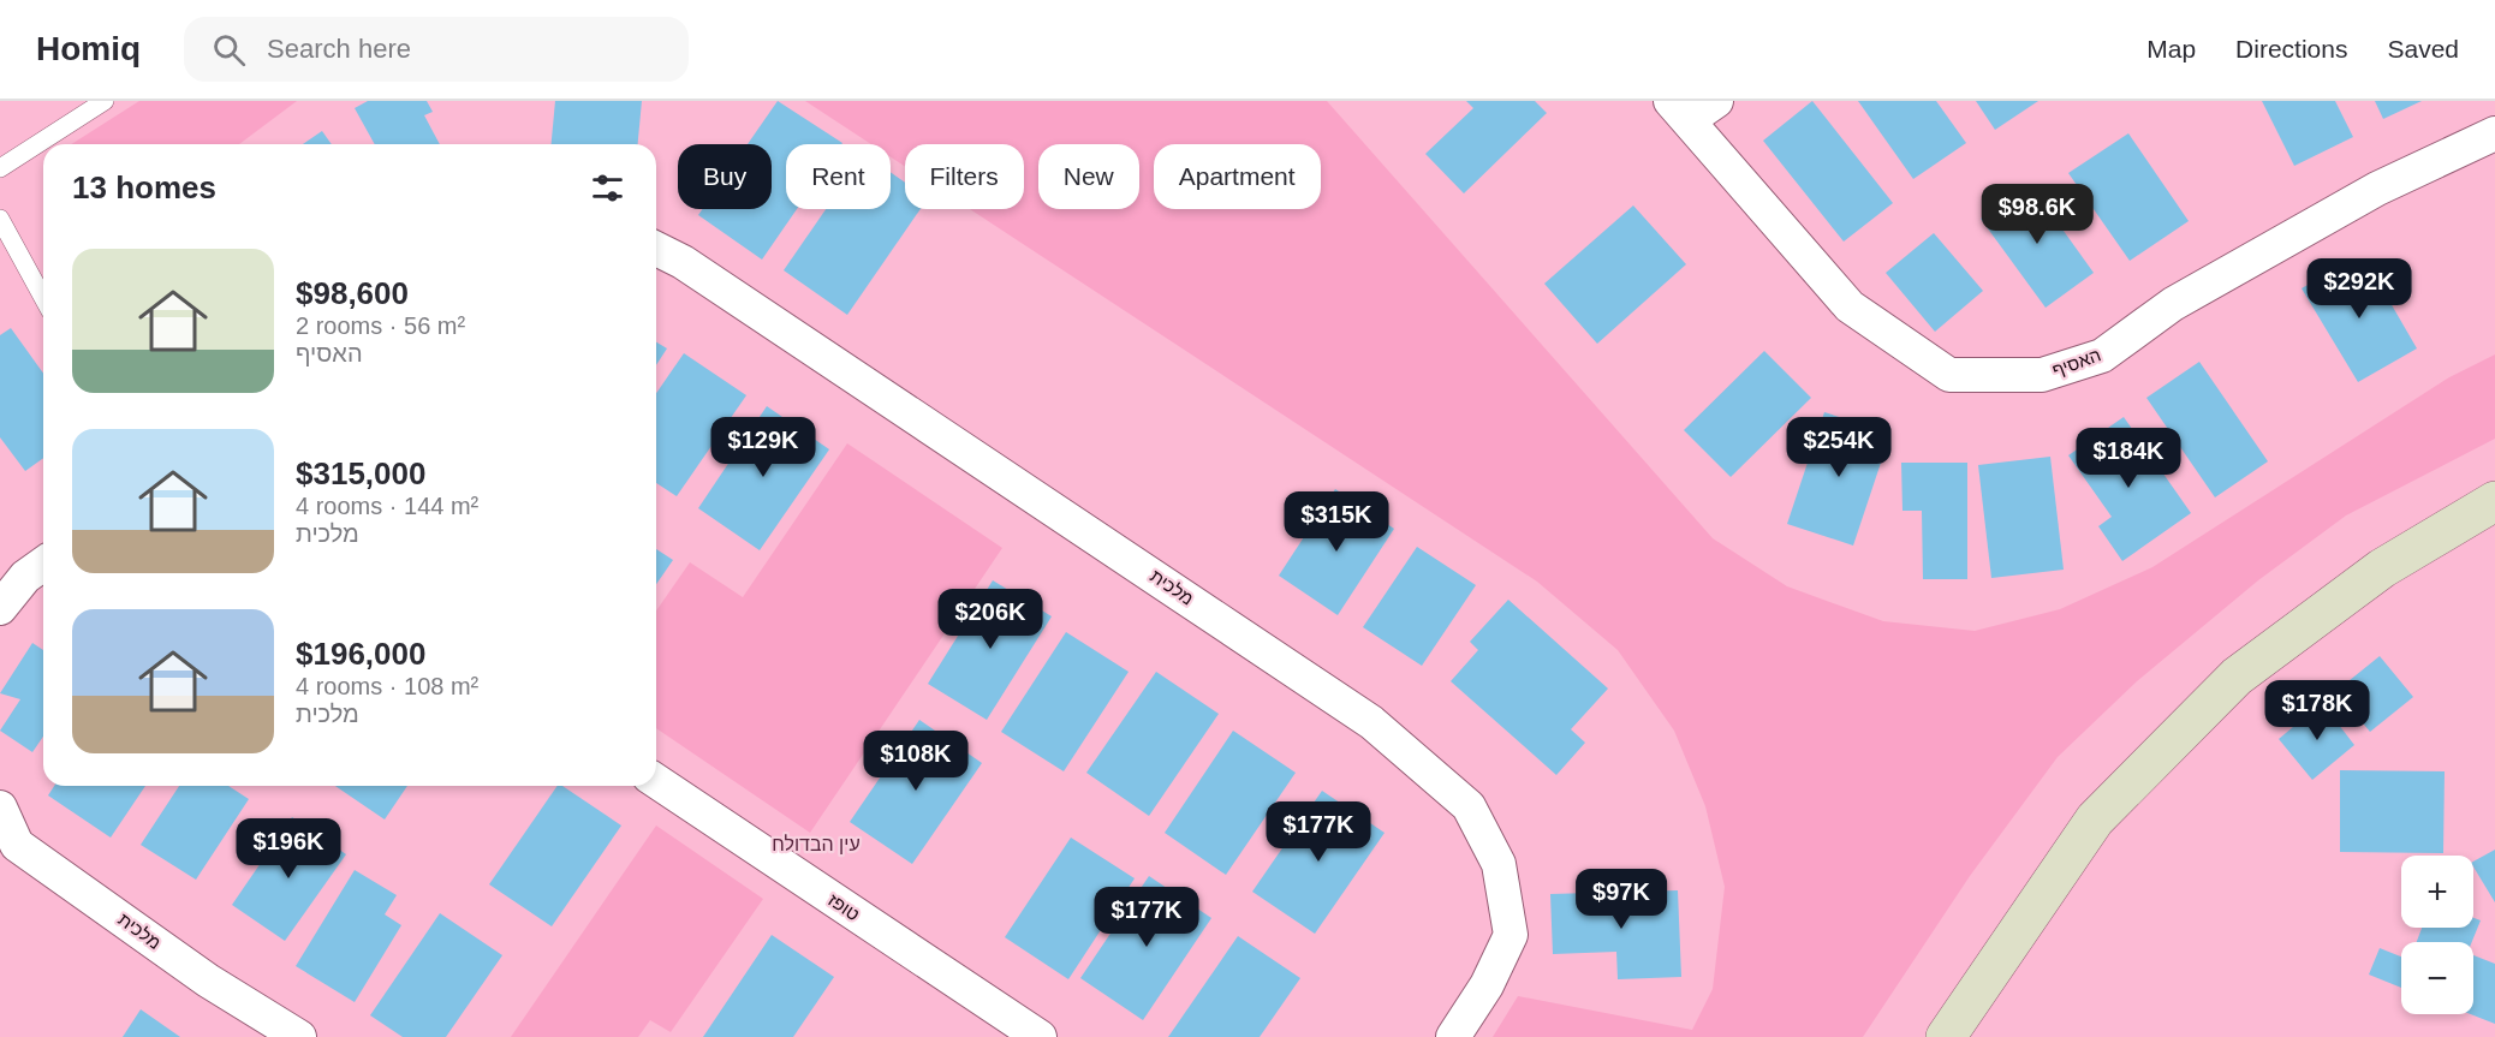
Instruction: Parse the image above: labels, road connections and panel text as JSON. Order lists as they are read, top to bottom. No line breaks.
{"streets":{"street":["האסיף","מלכית","טופז"]},"districts":["עין הבדולח"],"page":{"header":"Homiq","search":"Search here","nav":["Map","Directions","Saved"],"chip":["Buy","Rent","Filters","New","Apartment"],"heading":"13 homes","price":["$98.6K","$292K","$129K","$254K","$184K","$315K","$206K","$178K","$108K","$177K","$196K","$97K","$177K"],"list":[{"name":"$98,600","note":"2 rooms · 56 m² · האסיף"},{"name":"$315,000","note":"4 rooms · 144 m² · מלכית"},{"name":"$196,000","note":"4 rooms · 108 m² · מלכית"}],"map_buttons":["+","−"]}}
